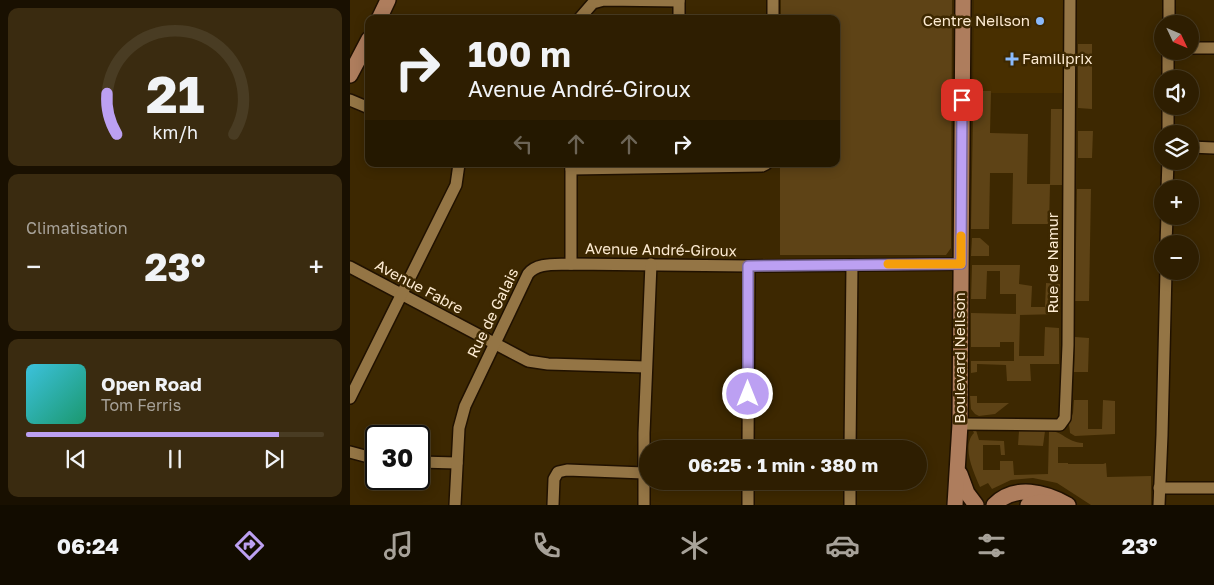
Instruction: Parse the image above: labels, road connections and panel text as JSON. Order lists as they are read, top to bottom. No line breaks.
{"streets":{"main road":["Boulevard Neilson"],"street":["Avenue André-Giroux","Rue de Namur","Avenue Fabre","Rue de Galais"]},"crossings":[["Avenue André-Giroux","Rue de Galais"],["Avenue André-Giroux","Boulevard Neilson"],["Rue de Namur","Boulevard Neilson"],["Avenue Fabre","Rue de Galais"]],"places":{"other":["Centre Neilson"],"health":["Familiprix"]},"north":"bottom right","page":{"map_buttons":["+","−"],"turn":["100 m","Avenue André-Giroux"],"tile":"Climatisation","heat":["−","23°","+"],"song":["Open Road","Tom Ferris"],"limit":"30","trip":"06:25 · 1 min · 380 m","tabs":["06:24","23°"],"gauge":["21","km/h"]}}
